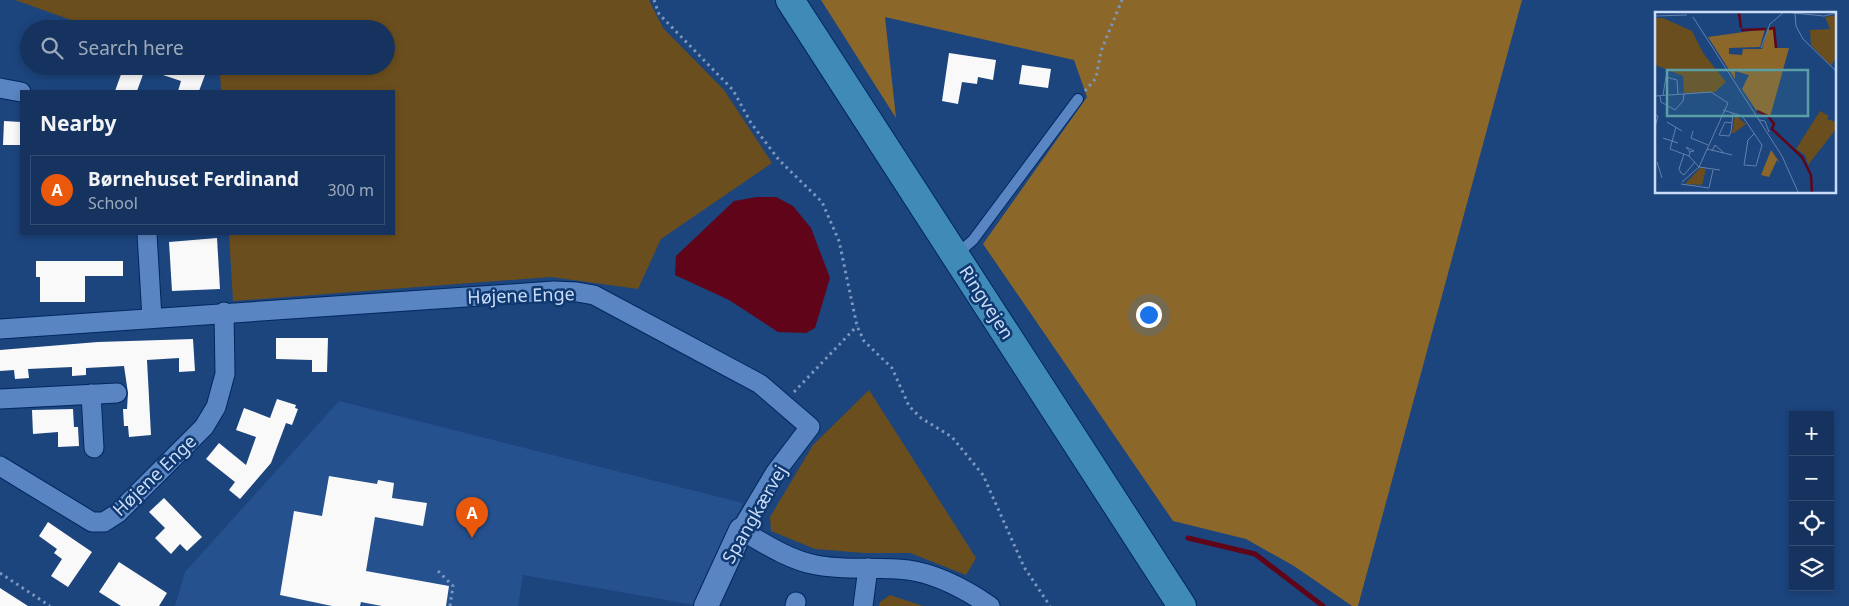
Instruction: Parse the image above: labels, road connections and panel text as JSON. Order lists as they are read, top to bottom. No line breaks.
{"streets":{"main road":["Ringvejen"],"street":["Højene Enge","Spangkærvej"]},"crossings":[["Højene Enge","Spangkærvej"]],"page":{"search":"Search here","heading":"Nearby","list":[{"mark":"A","name":"Børnehuset Ferdinand","note":"School","value":"300 m"}],"map_buttons":["+","−"],"pins":"A"}}
